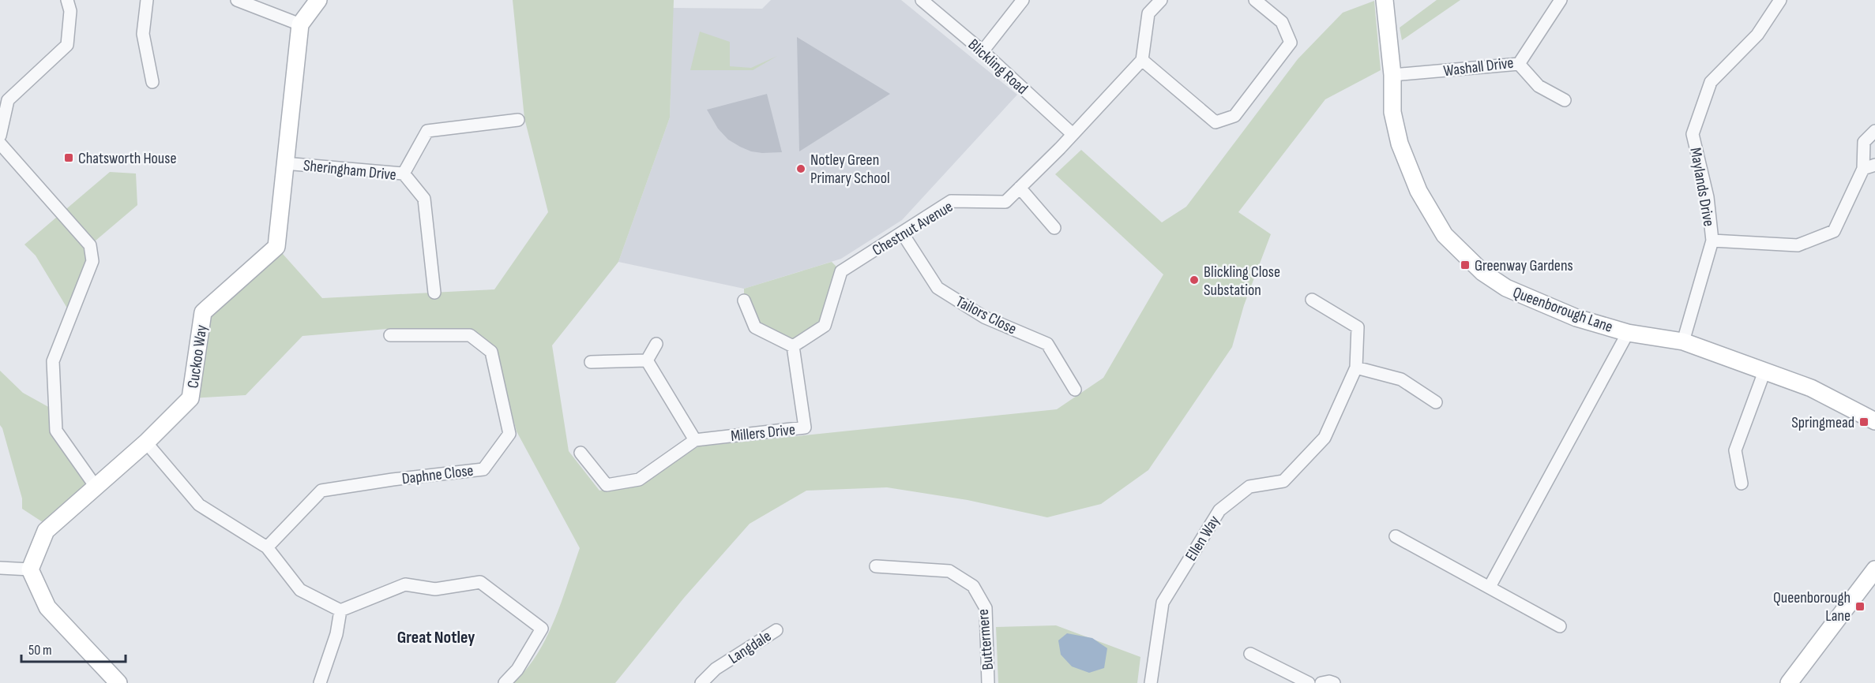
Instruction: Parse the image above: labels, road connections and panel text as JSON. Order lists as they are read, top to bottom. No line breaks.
{"streets":{"street":["Blickling Road","Washall Drive","Sheringham Drive","Maylands Drive","Chestnut Avenue","Queenborough Lane","Tailors Close","Cuckoo Way","Millers Drive","Daphne Close","Ellen Way","Buttermere","Langdale"]},"crossings":[["Blickling Road","Chestnut Avenue"],["Washall Drive","Queenborough Lane"],["Sheringham Drive","Cuckoo Way"],["Maylands Drive","Queenborough Lane"],["Chestnut Avenue","Tailors Close"],["Chestnut Avenue","Millers Drive"]],"districts":["Great Notley"],"places":{"transit":["Chatsworth House","Greenway Gardens","Springmead","Queenborough Lane"],"other":["Notley Green Primary School","Blickling Close Substation"]},"scale_bar":"50 m"}
